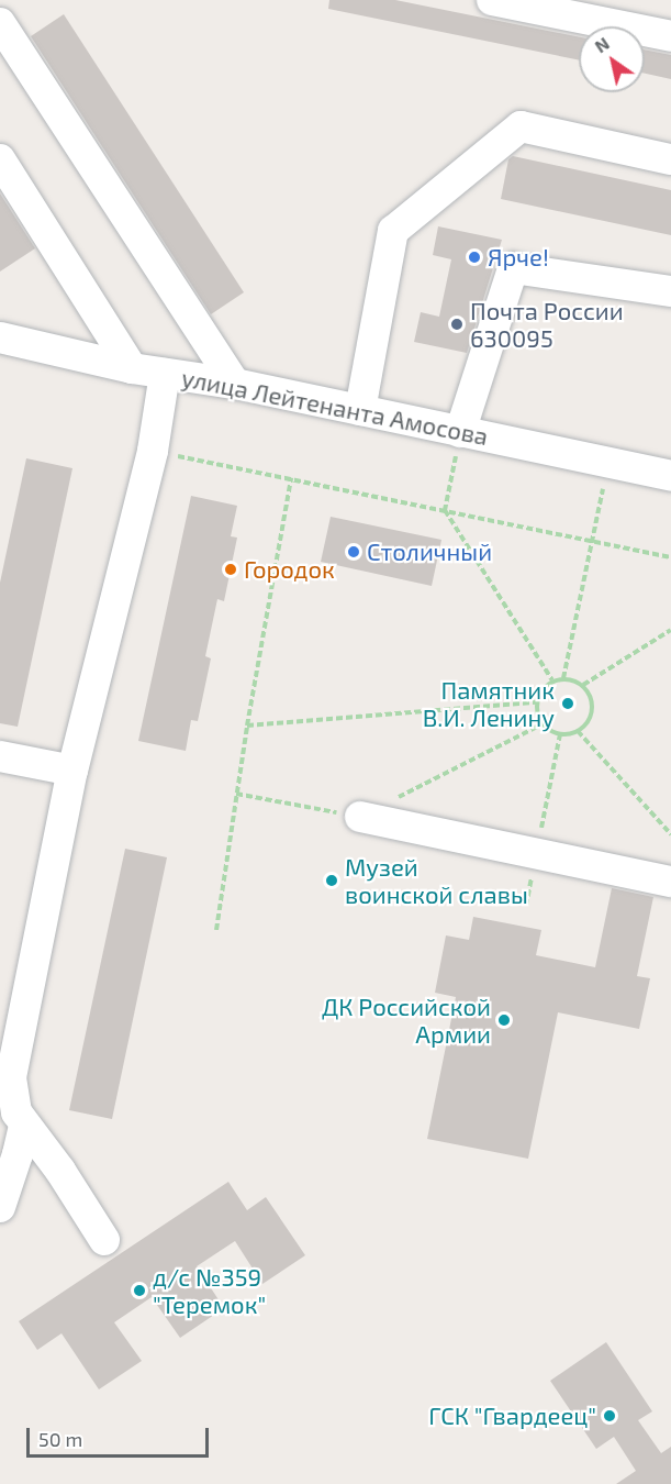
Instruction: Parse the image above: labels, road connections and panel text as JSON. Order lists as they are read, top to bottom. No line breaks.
{"streets":{"street":["улица Лейтенанта Амосова"]},"places":["Ярче!","Почта России 630095","Столичный","Городок","Памятник В.И. Ленину","Музей воинской славы","ДК Российской Армии","д/с №359 \"Теремок\"","ГСК \"Гвардеец\""],"scale_bar":"50 m","north":"top left"}
